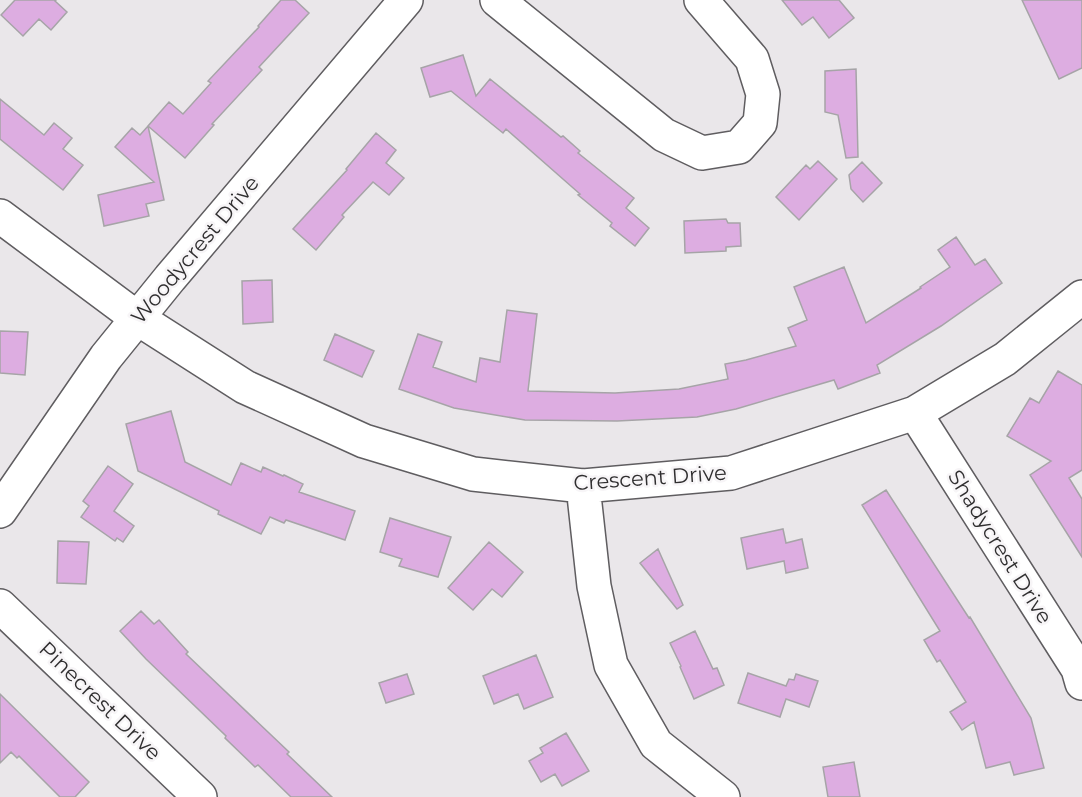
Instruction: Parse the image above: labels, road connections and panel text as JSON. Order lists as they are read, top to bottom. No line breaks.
{"streets":{"street":["Woodycrest Drive","Crescent Drive","Shadycrest Drive","Pinecrest Drive"]},"crossings":[["Woodycrest Drive","Crescent Drive"],["Crescent Drive","Shadycrest Drive"]]}
